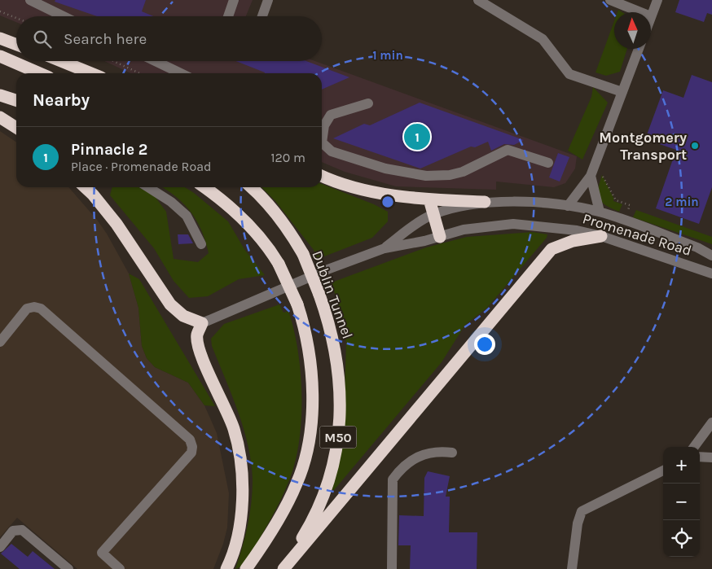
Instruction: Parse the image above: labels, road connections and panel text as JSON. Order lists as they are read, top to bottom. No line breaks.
{"streets":{"highway":["Dublin Tunnel","M50"],"street":["Promenade Road"]},"places":["Montgomery Transport"],"north":"top","page":{"search":"Search here","heading":"Nearby","pins":"1","list":[{"mark":"1","name":"Pinnacle 2","note":"Place · Promenade Road","value":"120 m"}],"map_buttons":["+","−"]},"rings":["1 min","2 min"]}
